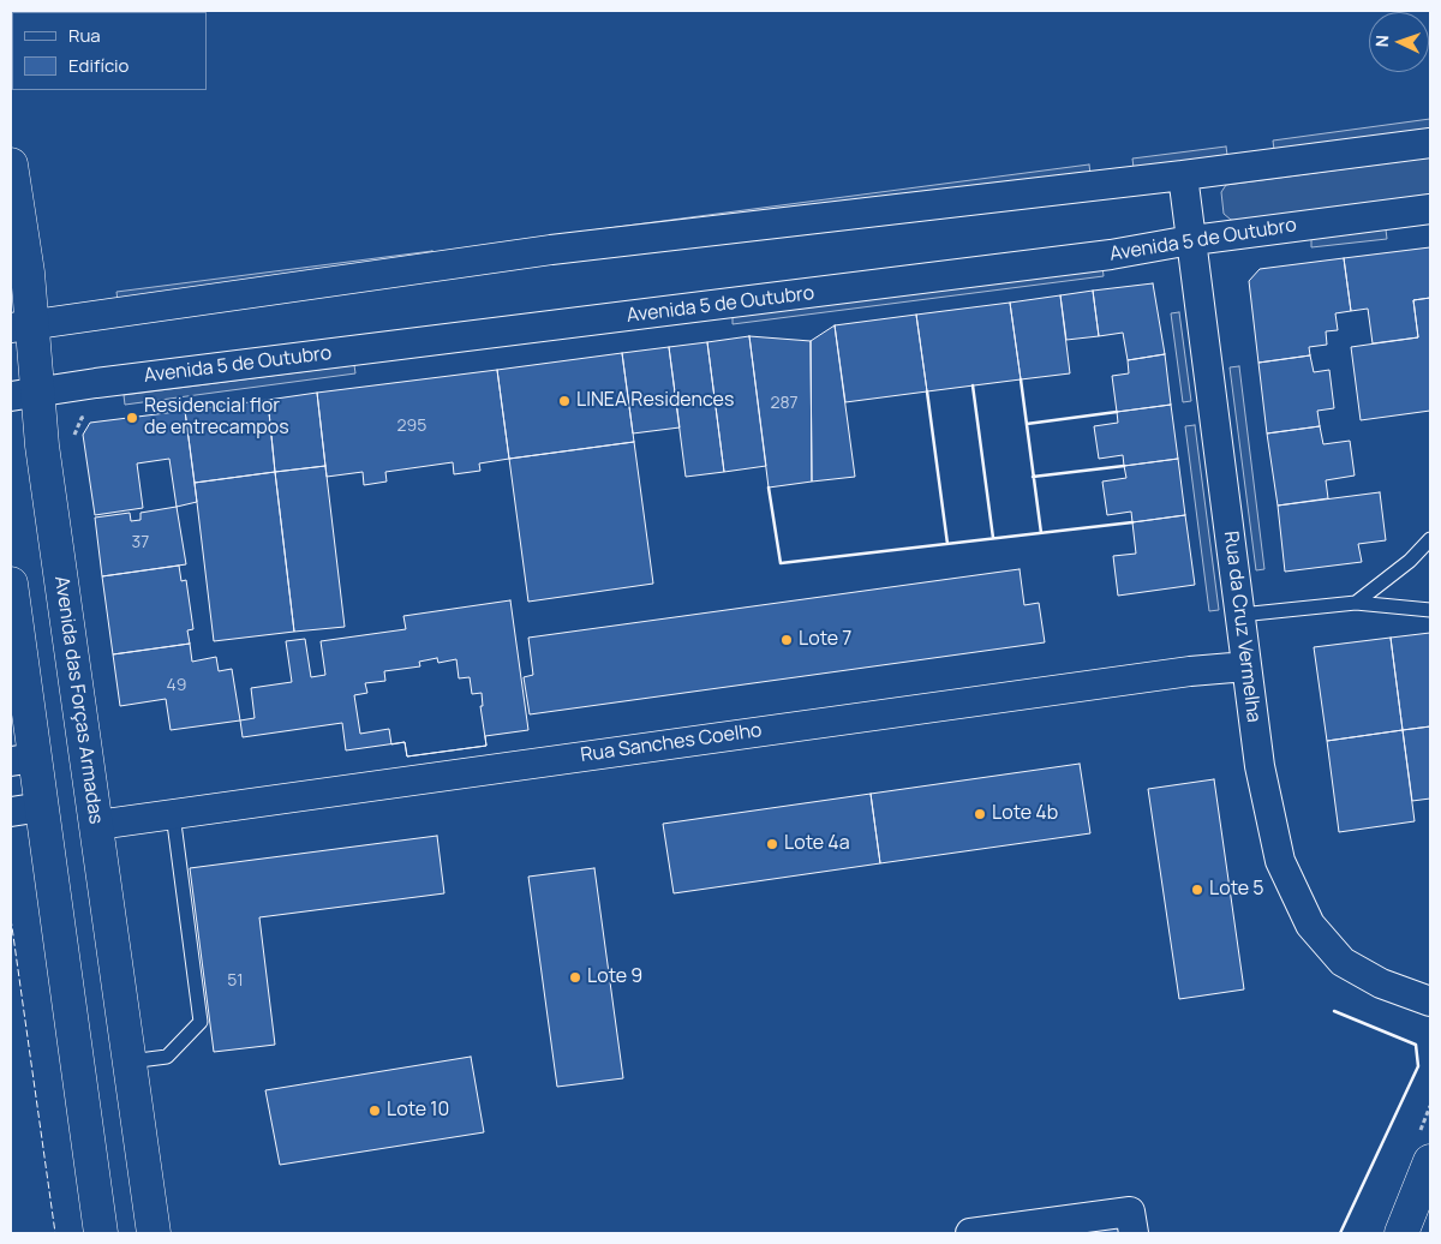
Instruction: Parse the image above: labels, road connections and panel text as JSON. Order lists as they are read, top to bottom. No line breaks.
{"streets":{"main road":["Avenida das Forças Armadas"],"street":["Avenida 5 de Outubro","Rua da Cruz Vermelha","Rua Sanches Coelho"]},"crossings":[["Avenida 5 de Outubro","Rua da Cruz Vermelha"],["Avenida 5 de Outubro","Avenida das Forças Armadas"],["Rua da Cruz Vermelha","Rua Sanches Coelho"],["Avenida das Forças Armadas","Rua Sanches Coelho"]],"places":["LINEA Residences","Residencial flor de entrecampos","Lote 7","Lote 4b","Lote 4a","Lote 5","Lote 9","Lote 10"],"house_numbers":["287","295","37","49","51"],"legend":["Rua","Edifício"],"north":"left"}
